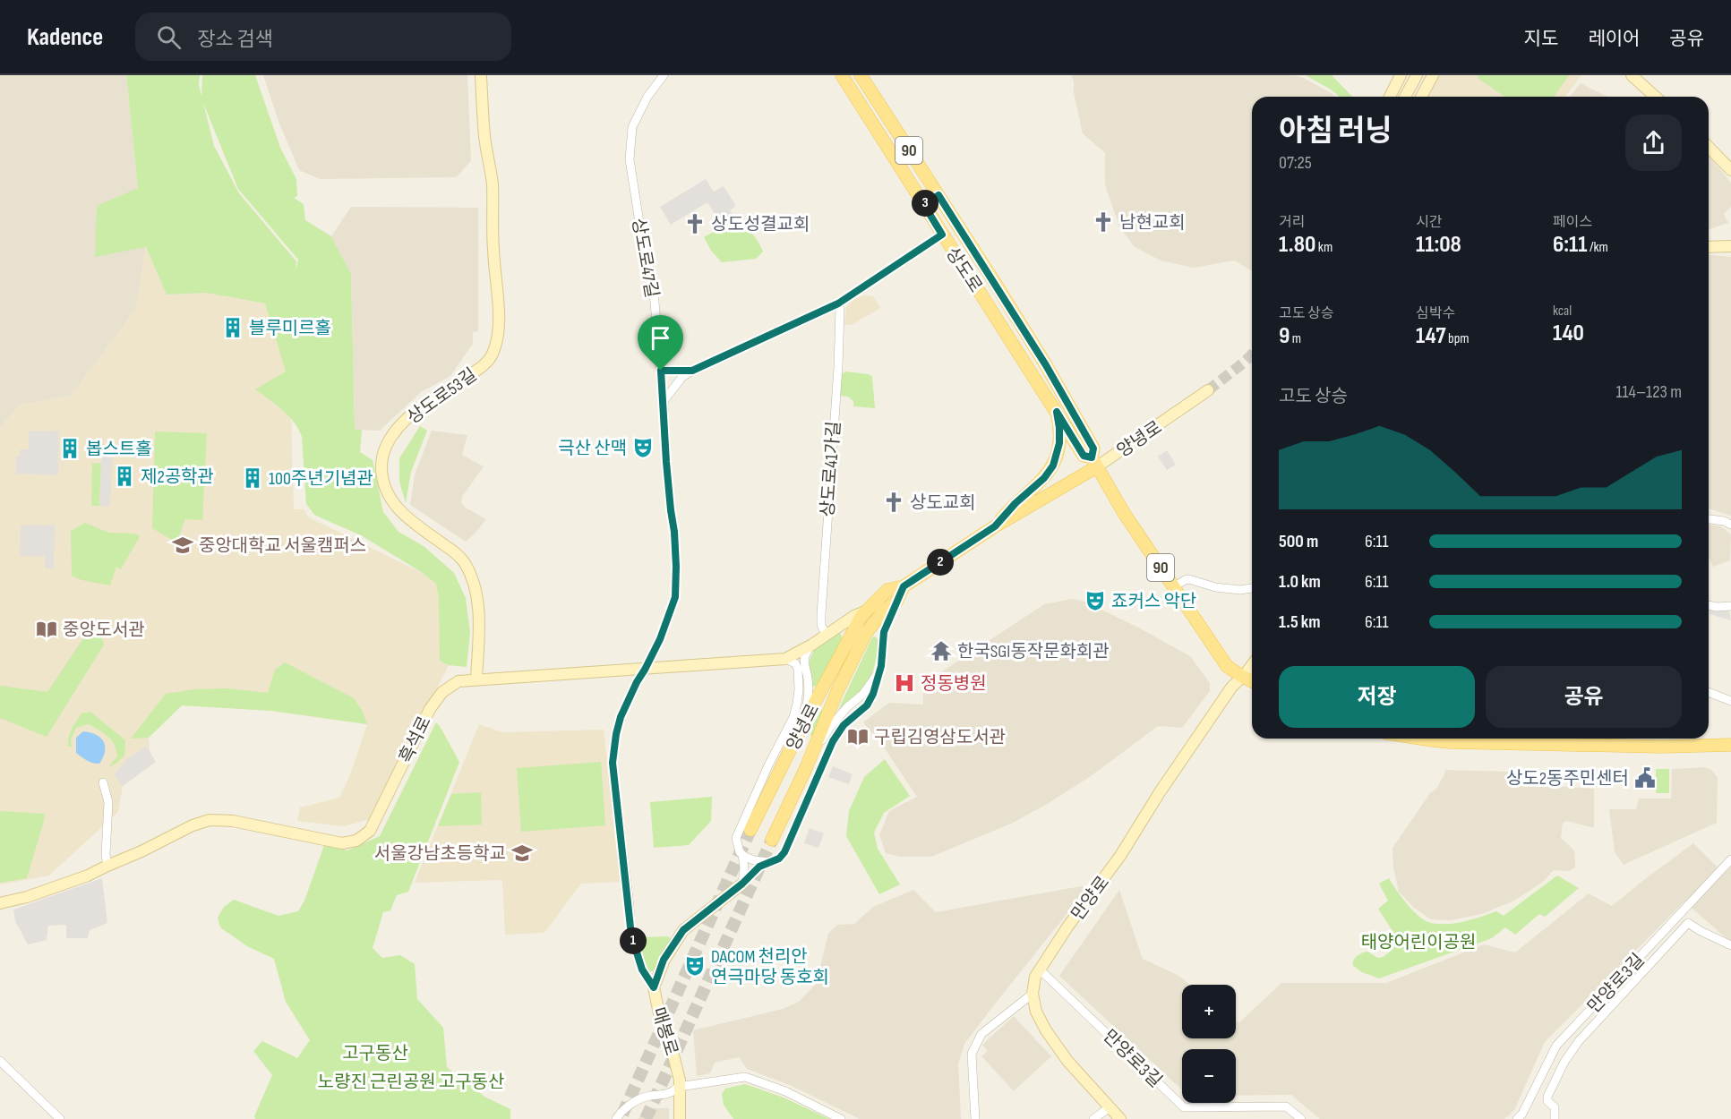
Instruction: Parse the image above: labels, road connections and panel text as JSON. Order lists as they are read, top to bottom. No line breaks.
{"streets":{"main road":["90","상도로","양녕로"],"street":["상도로47길","상도로53길","상도로41가길","흑석로","만양로","만양로3길","매봉로"]},"crossings":[["상도로47길","흑석로"],["상도로47길","매봉로"],["상도로","양녕로"],["상도로","만양로"],["상도로53길","흑석로"],["양녕로","흑석로"],["상도로41가길","흑석로"],["만양로","만양로3길"]],"parks":["태양어린이공원","고구동산","노량진 근린공원 고구동산"],"places":{"church":["남현교회","상도성결교회","상도교회"],"building":["블루미르홀","봅스트홀","제2공학관","100주년기념관"],"theatre":["극산 산맥","죠커스 악단","DACOM 천리안 연극마당 동호회"],"school or university":["중앙대학교 서울캠퍼스","서울강남초등학교"],"library":["중앙도서관","구립김영삼도서관"],"temple":["한국SGI동작문화회관"],"hospital":["정동병원"],"public building":["상도2동주민센터"]},"page":{"header":"Kadence","search":"장소 검색","nav":["지도","레이어","공유"],"heading":["아침 러닝","07:25"],"stats":[["거리","1.80 km"],["시간","11:08"],["페이스","6:11 /km"],["고도 상승","9 m"],["심박수","147 bpm"],["kcal","140"]],"pins":["3","2","1"],"chart":["고도 상승","114–123 m"],"list":[{"name":"500 m","note":"6:11"},{"name":"1.0 km","note":"6:11"},{"name":"1.5 km","note":"6:11"}],"buttons":["저장","공유"],"map_buttons":["+","−"]}}
